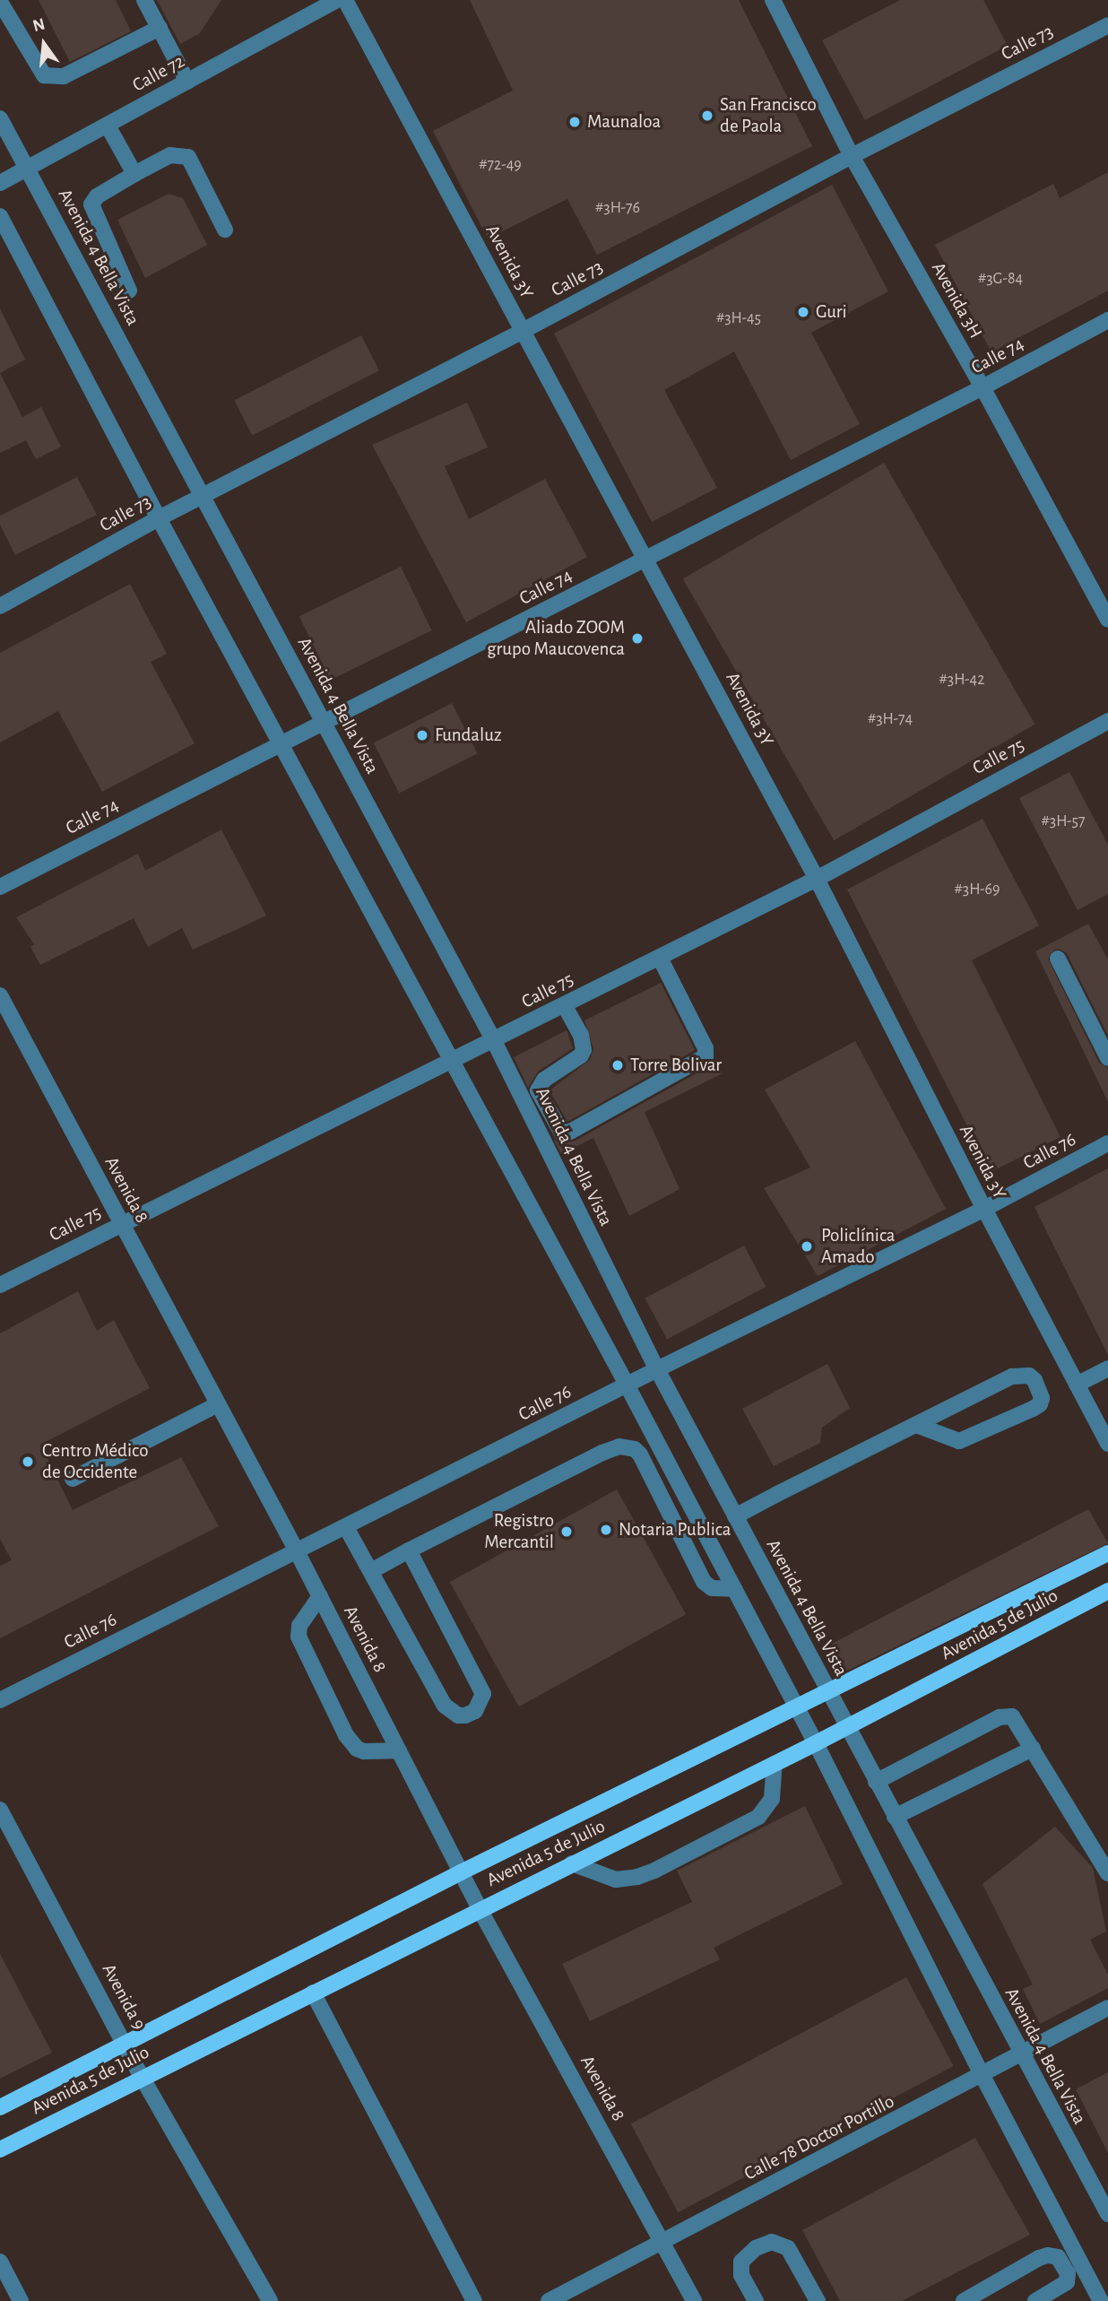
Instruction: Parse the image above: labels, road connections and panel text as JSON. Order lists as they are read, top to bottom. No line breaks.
{"streets":{"main road":["Avenida 5 de Julio"],"street":["Calle 73","Calle 72","Avenida 4 Bella Vista","Avenida 3Y","Avenida 3H","Calle 74","Calle 75","Calle 76","Avenida 8","Avenida 9","Calle 78 Doctor Portillo"]},"crossings":[["Calle 73","Avenida 4 Bella Vista"],["Calle 73","Avenida 3Y"],["Calle 73","Avenida 3H"],["Calle 72","Avenida 4 Bella Vista"],["Avenida 4 Bella Vista","Calle 74"],["Avenida 4 Bella Vista","Calle 75"],["Avenida 4 Bella Vista","Calle 76"],["Avenida 4 Bella Vista","Avenida 5 de Julio"],["Avenida 4 Bella Vista","Calle 78 Doctor Portillo"],["Avenida 3Y","Calle 74"],["Avenida 3Y","Calle 75"],["Avenida 3Y","Calle 76"],["Avenida 3H","Calle 74"],["Calle 75","Avenida 8"],["Calle 76","Avenida 8"],["Avenida 8","Avenida 5 de Julio"],["Avenida 8","Calle 78 Doctor Portillo"],["Avenida 5 de Julio","Avenida 9"]],"places":["San Francisco de Paola","Maunaloa","Guri","Aliado ZOOM grupo Maucovenca","Fundaluz","Torre Bolivar","Policlínica Amado","Centro Médico de Occidente","Notaria Publica","Registro Mercantil"],"house_numbers":["#72-49","#3H-76","#3G-84","#3H-45","#3H-42","#3H-74","#3H-57","#3H-69"],"north":"top"}
